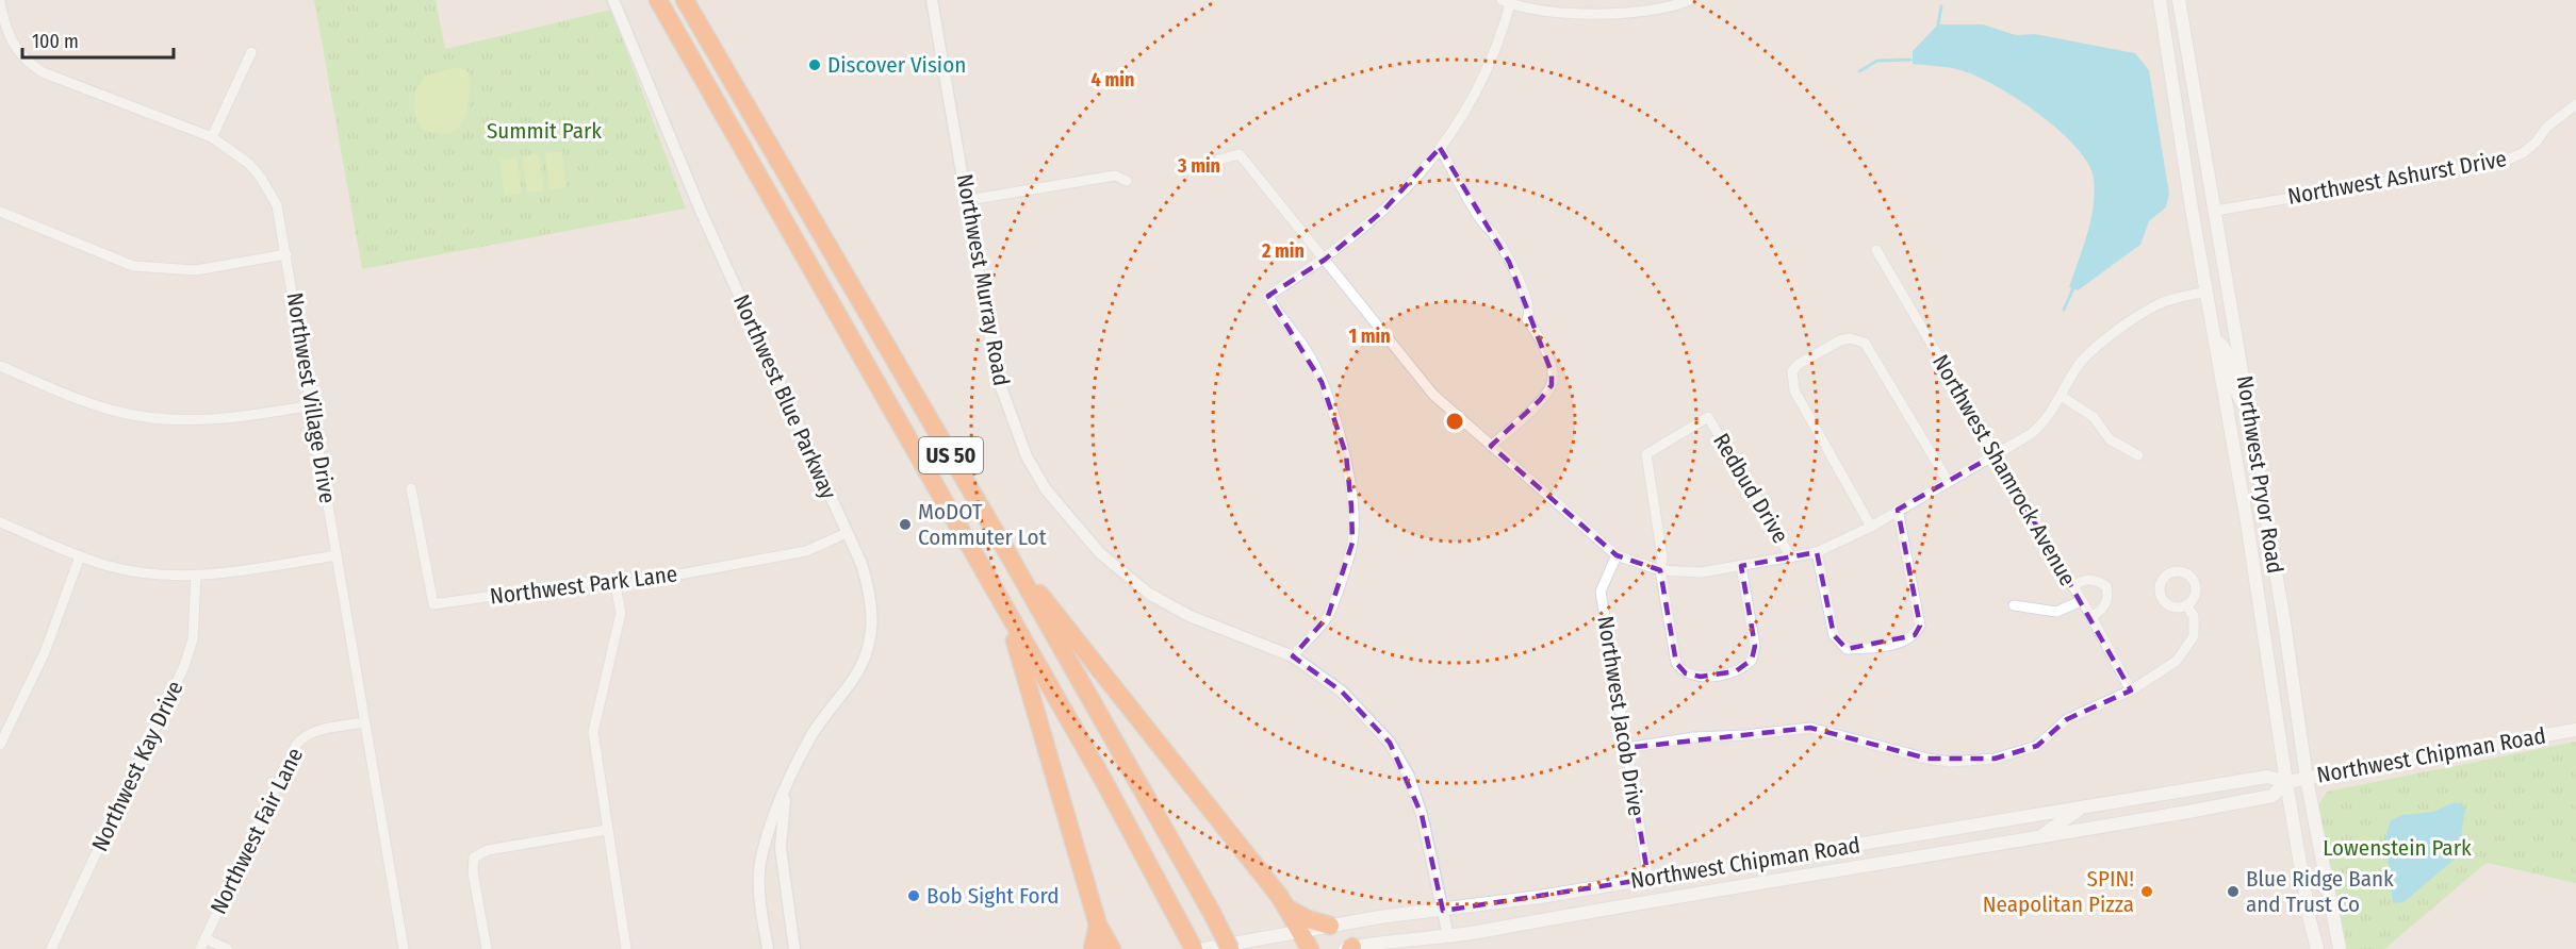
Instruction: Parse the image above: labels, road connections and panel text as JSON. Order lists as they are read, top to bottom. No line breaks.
{"streets":{"highway":["US 50"],"main road":["Northwest Pryor Road","Northwest Chipman Road"],"street":["Northwest Ashurst Drive","Northwest Murray Road","Northwest Blue Parkway","Northwest Village Drive","Northwest Shamrock Avenue","Redbud Drive","Northwest Park Lane","Northwest Jacob Drive","Northwest Kay Drive","Northwest Fair Lane"]},"crossings":[["Northwest Ashurst Drive","Northwest Pryor Road"],["Northwest Murray Road","Northwest Chipman Road"],["Northwest Blue Parkway","Northwest Park Lane"],["Northwest Village Drive","Northwest Fair Lane"],["Northwest Pryor Road","Northwest Chipman Road"],["Northwest Jacob Drive","Northwest Chipman Road"]],"parks":["Summit Park","Lowenstein Park"],"places":["Discover Vision","MoDOT Commuter Lot","SPIN! Neapolitan Pizza","Blue Ridge Bank and Trust Co","Bob Sight Ford"],"scale_bar":"100 m","rings":["4 min","3 min","2 min","1 min"]}
